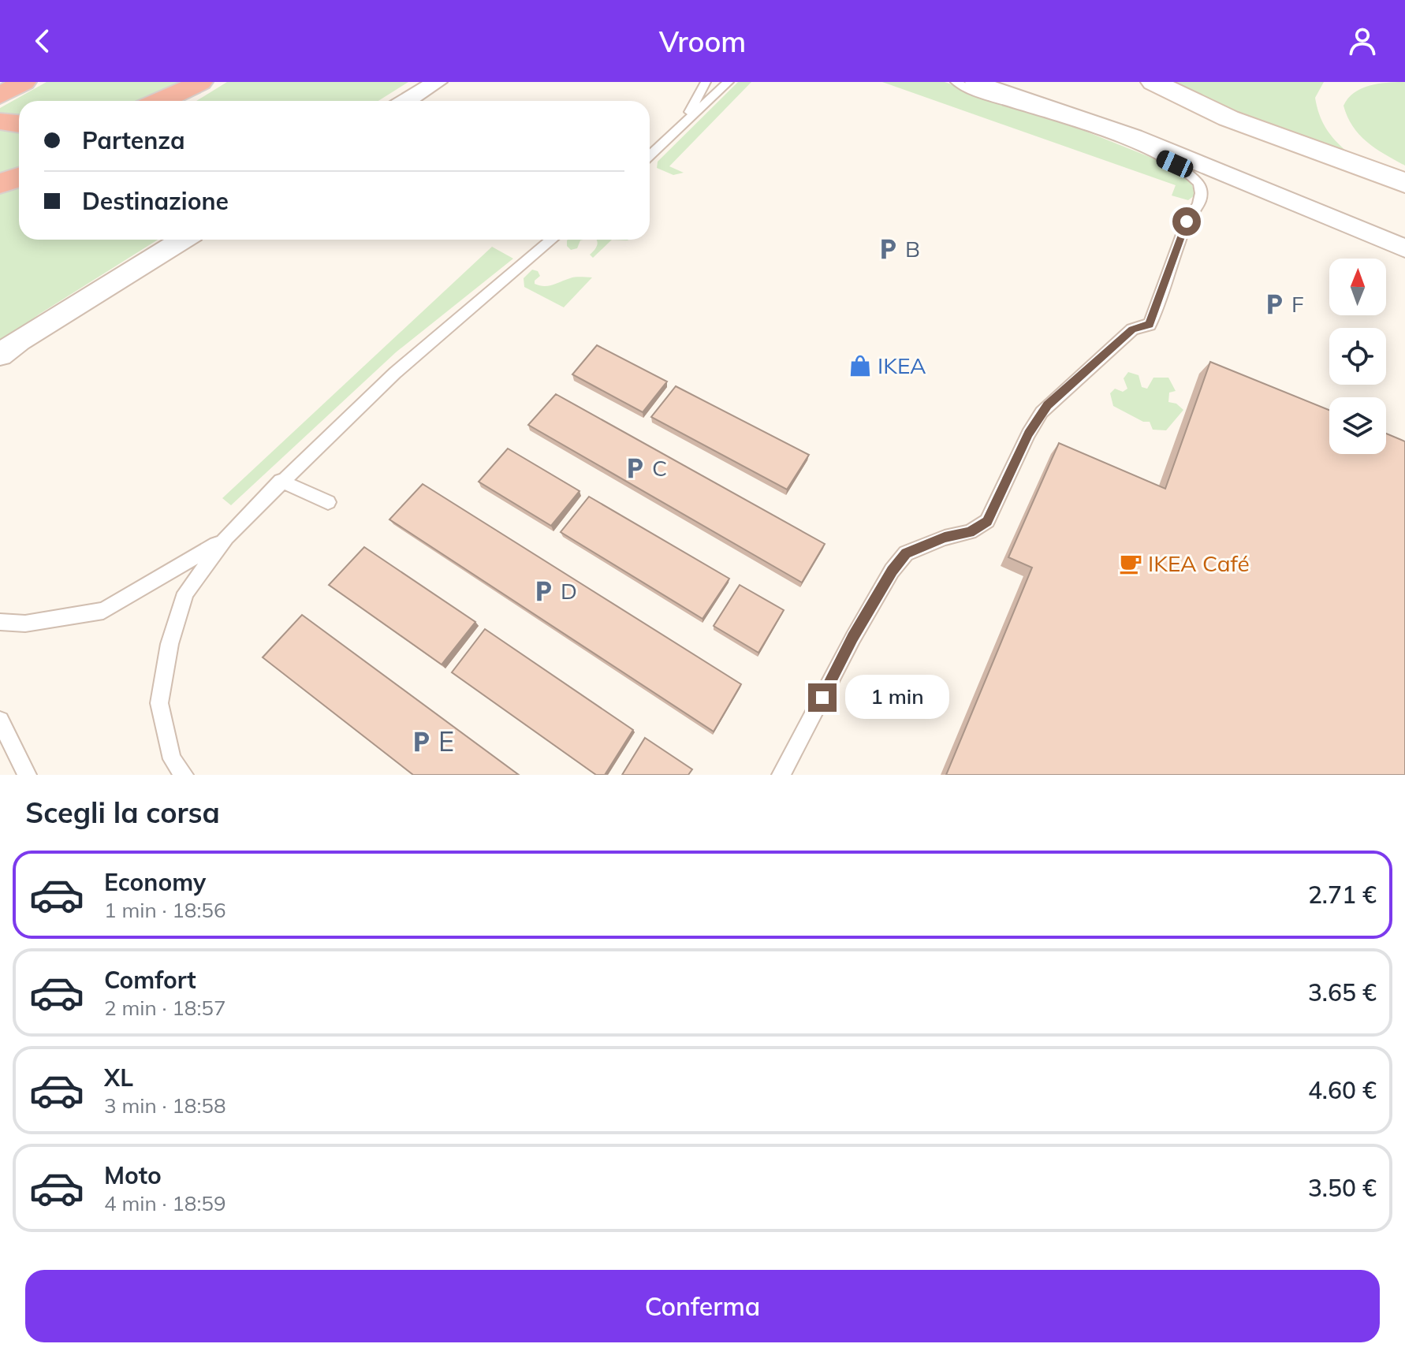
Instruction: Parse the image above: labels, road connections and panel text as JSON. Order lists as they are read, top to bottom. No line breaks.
{"places":{"parking":["B","F","C","D","E"],"shop":["IKEA"],"cafe":["IKEA Café"]},"north":"top","page":{"header":"Vroom","banner":["Partenza","Destinazione"],"bubble":"1 min","heading":"Scegli la corsa","list":[{"name":"Economy","note":"1 min · 18:56","value":"2.71 €"},{"name":"Comfort","note":"2 min · 18:57","value":"3.65 €"},{"name":"XL","note":"3 min · 18:58","value":"4.60 €"},{"name":"Moto","note":"4 min · 18:59","value":"3.50 €"}],"buttons":"Conferma"}}
